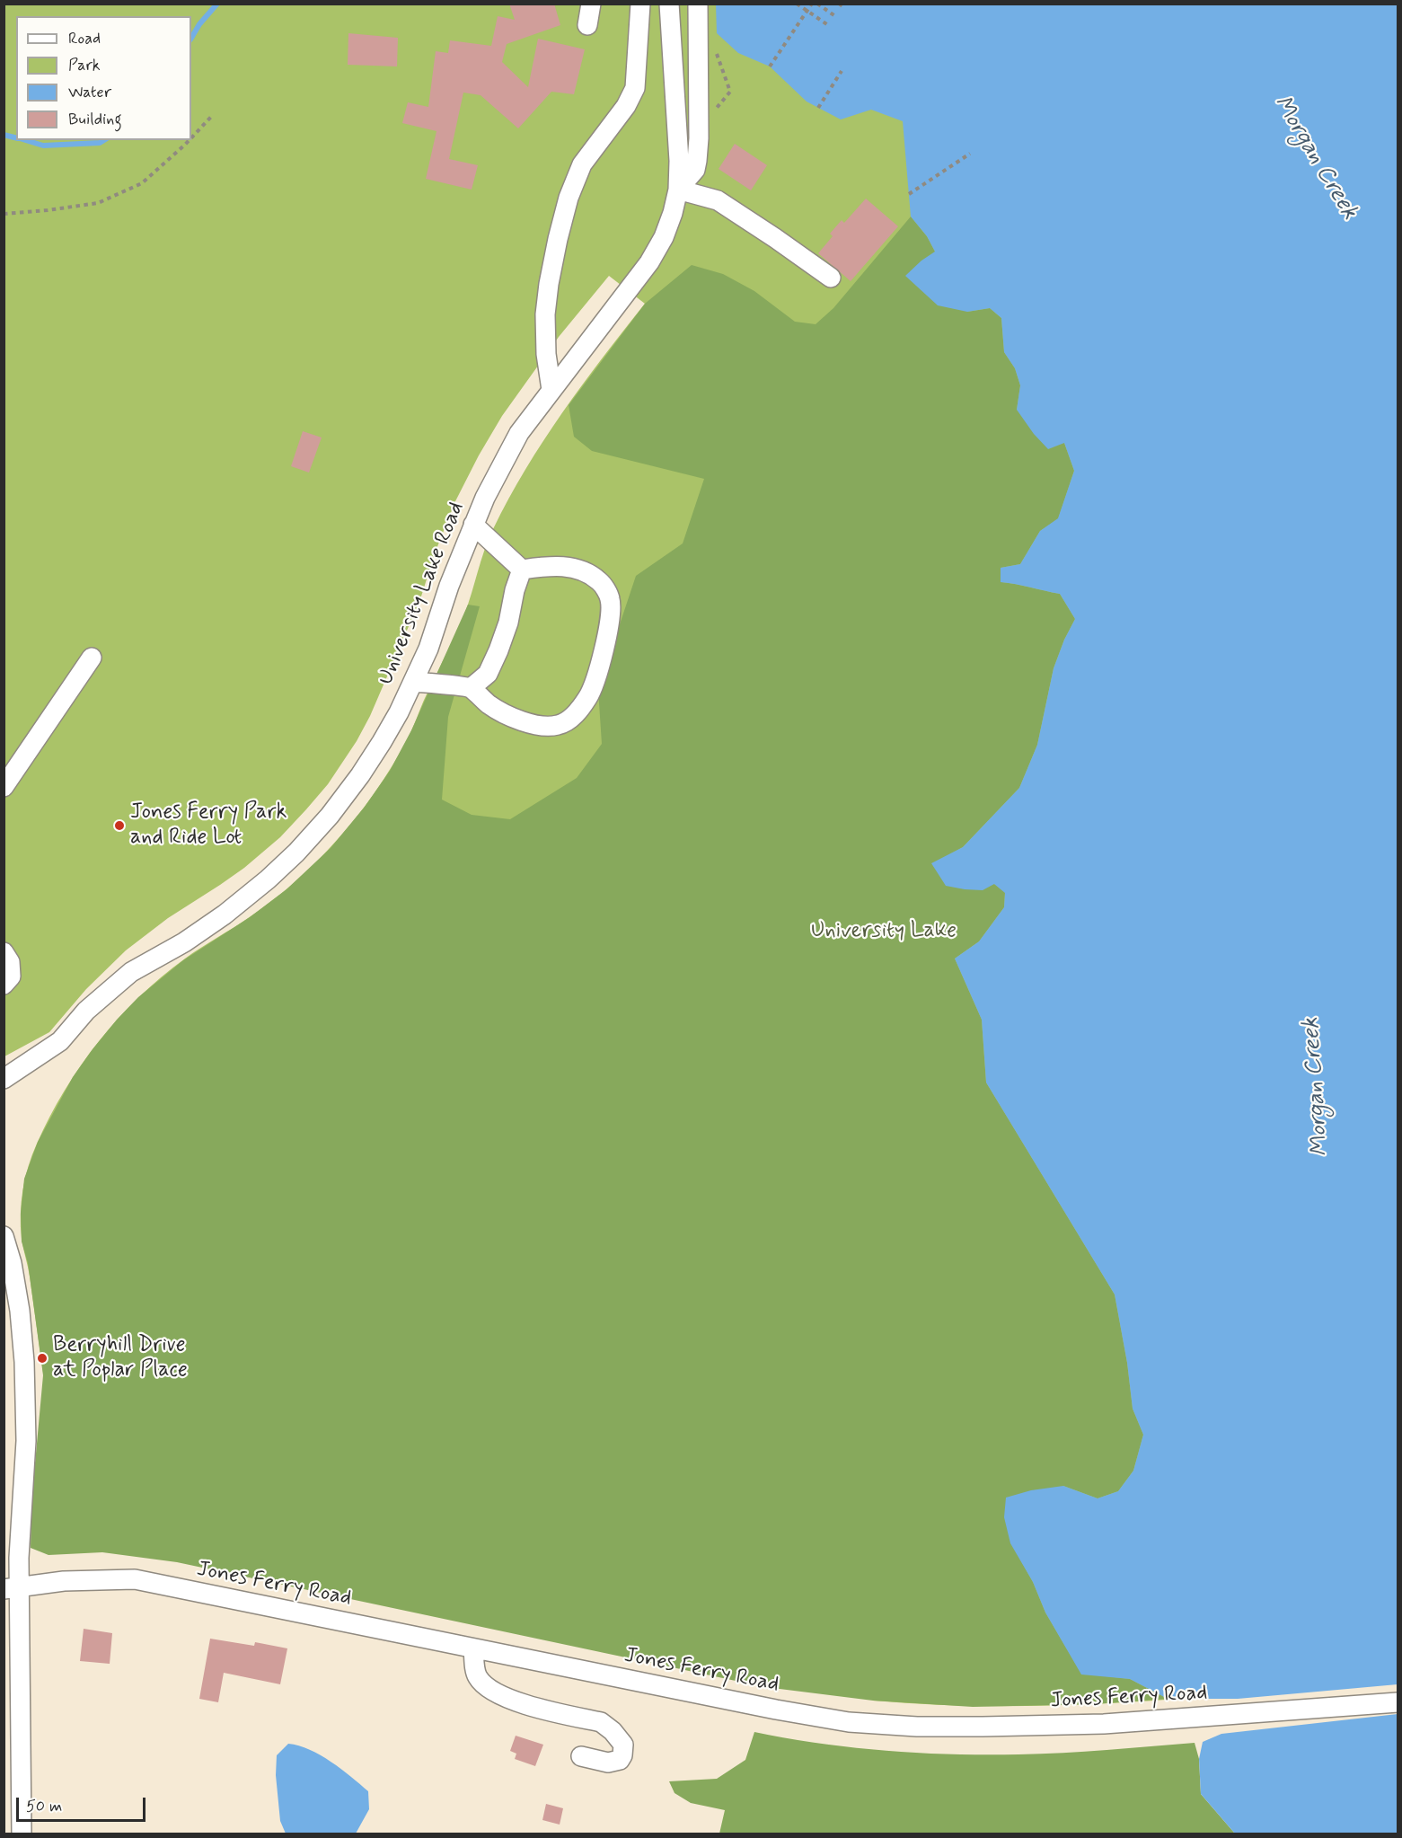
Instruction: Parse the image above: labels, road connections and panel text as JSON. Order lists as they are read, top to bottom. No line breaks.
{"streets":{"street":["University Lake Road","Jones Ferry Road"]},"water":["Morgan Creek"],"parks":["University Lake"],"places":["Jones Ferry Park and Ride Lot","Berryhill Drive at Poplar Place"],"legend":["Road","Park","Water","Building"],"scale_bar":"50 m"}
